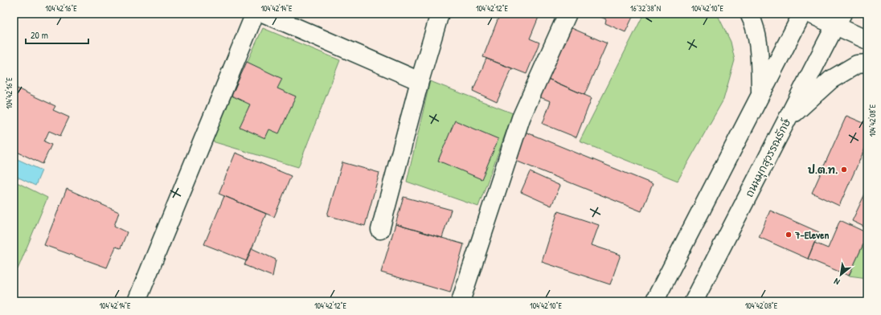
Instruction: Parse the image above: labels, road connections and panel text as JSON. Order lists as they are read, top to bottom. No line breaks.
{"streets":{"street":["ถนนมุกสุวรรณรักษ์"]},"places":["ป.ต.ท.","7-Eleven"],"scale_bar":"20 m","north":"bottom left","coordinates":["104°42'16\"E","104°42'14\"E","104°42'12\"E","16°32'38\"N","104°42'10\"E","104°42'08\"E"]}
